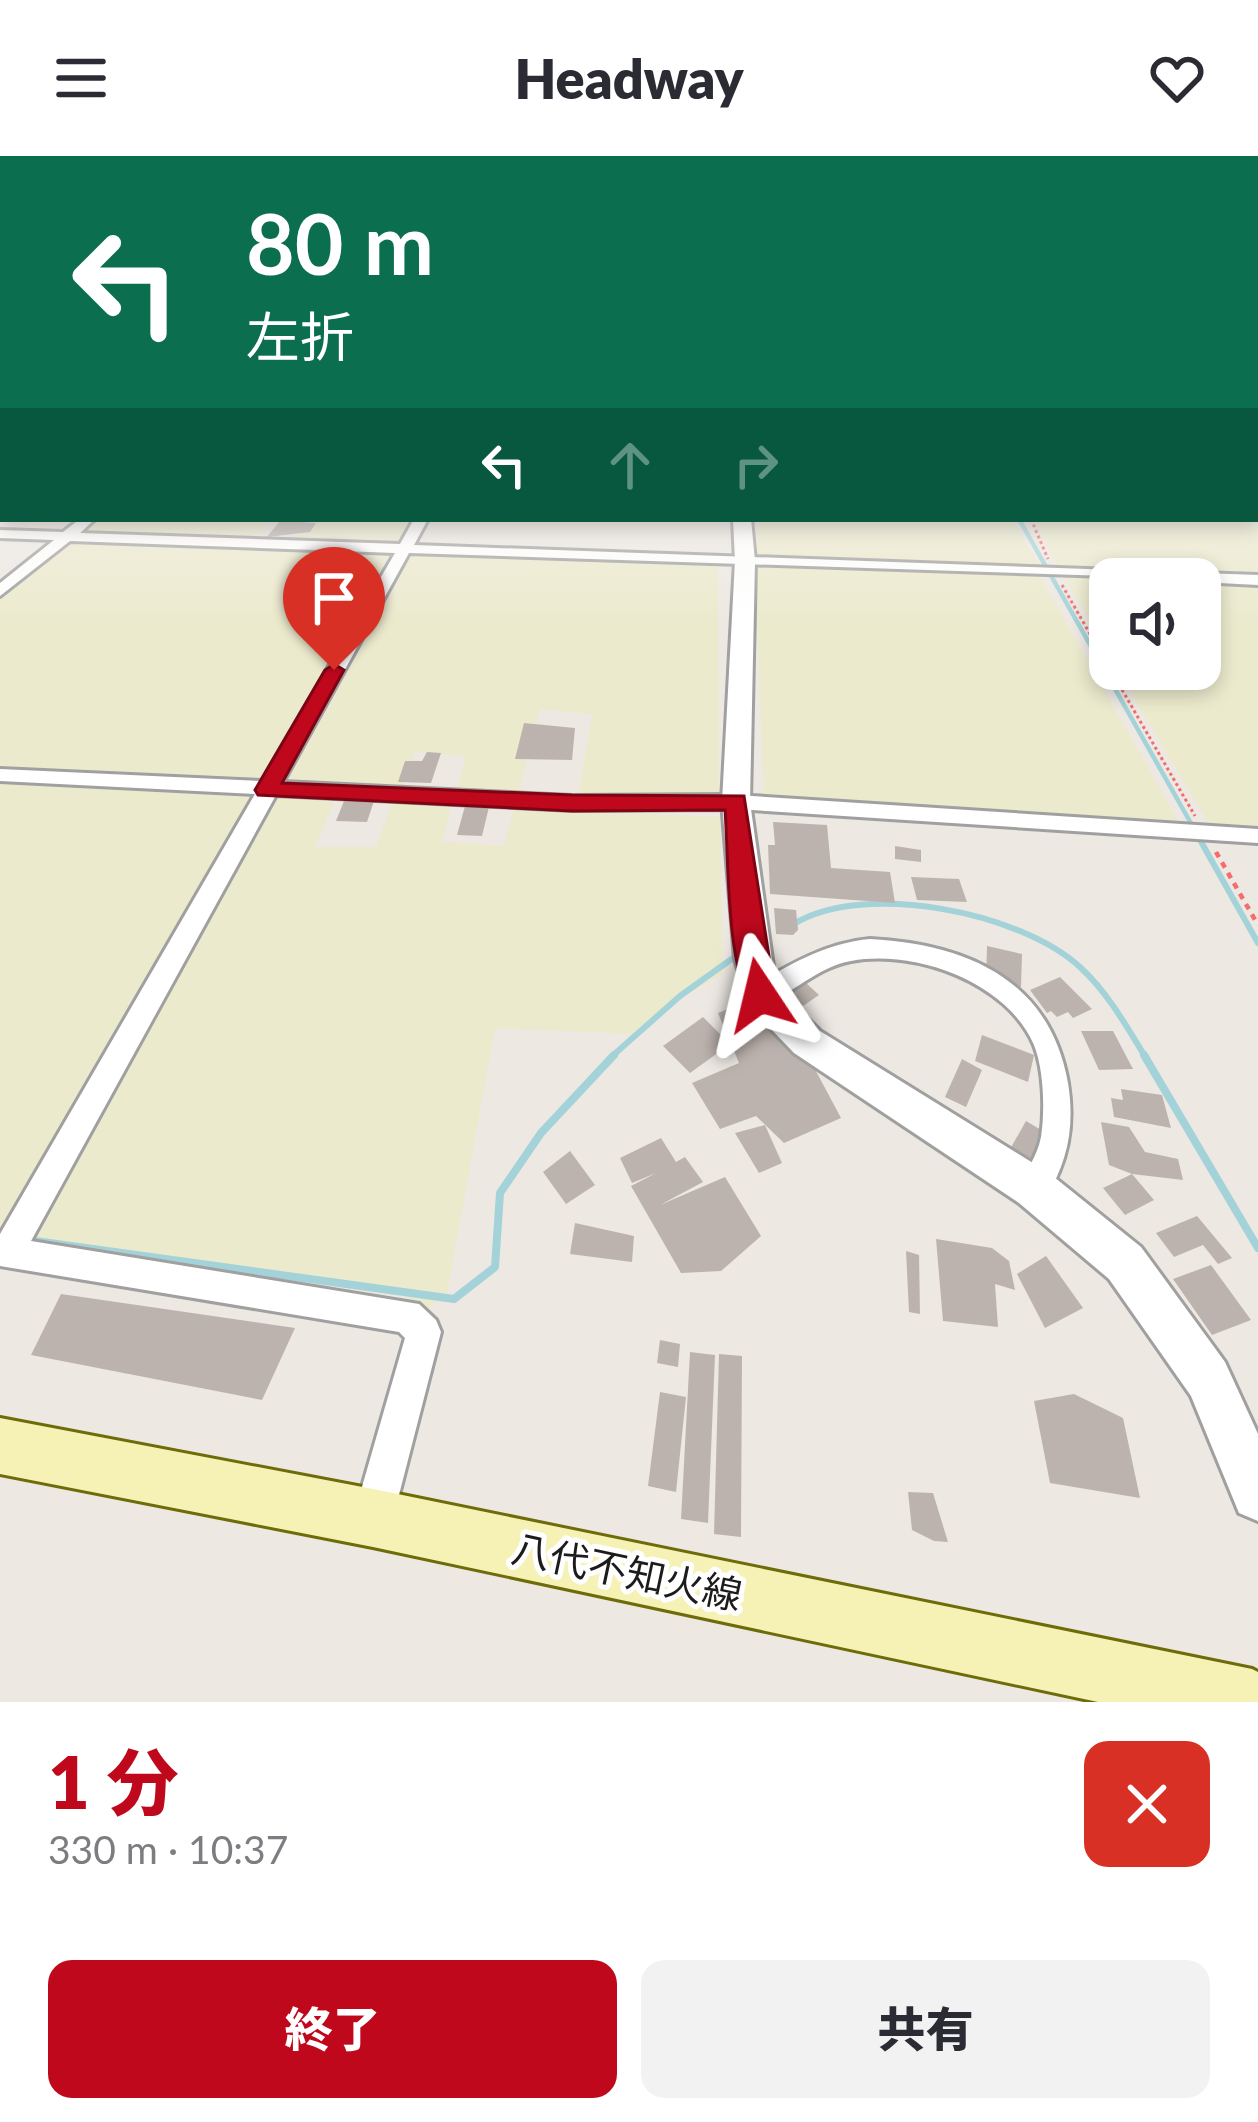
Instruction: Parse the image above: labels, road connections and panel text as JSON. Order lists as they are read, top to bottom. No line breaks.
{"streets":{"main road":["八代不知火線"]},"page":{"header":"Headway","turn":["80 m","左折"],"heading":["1 分","330 m · 10:37"],"buttons":["終了","共有"]}}
